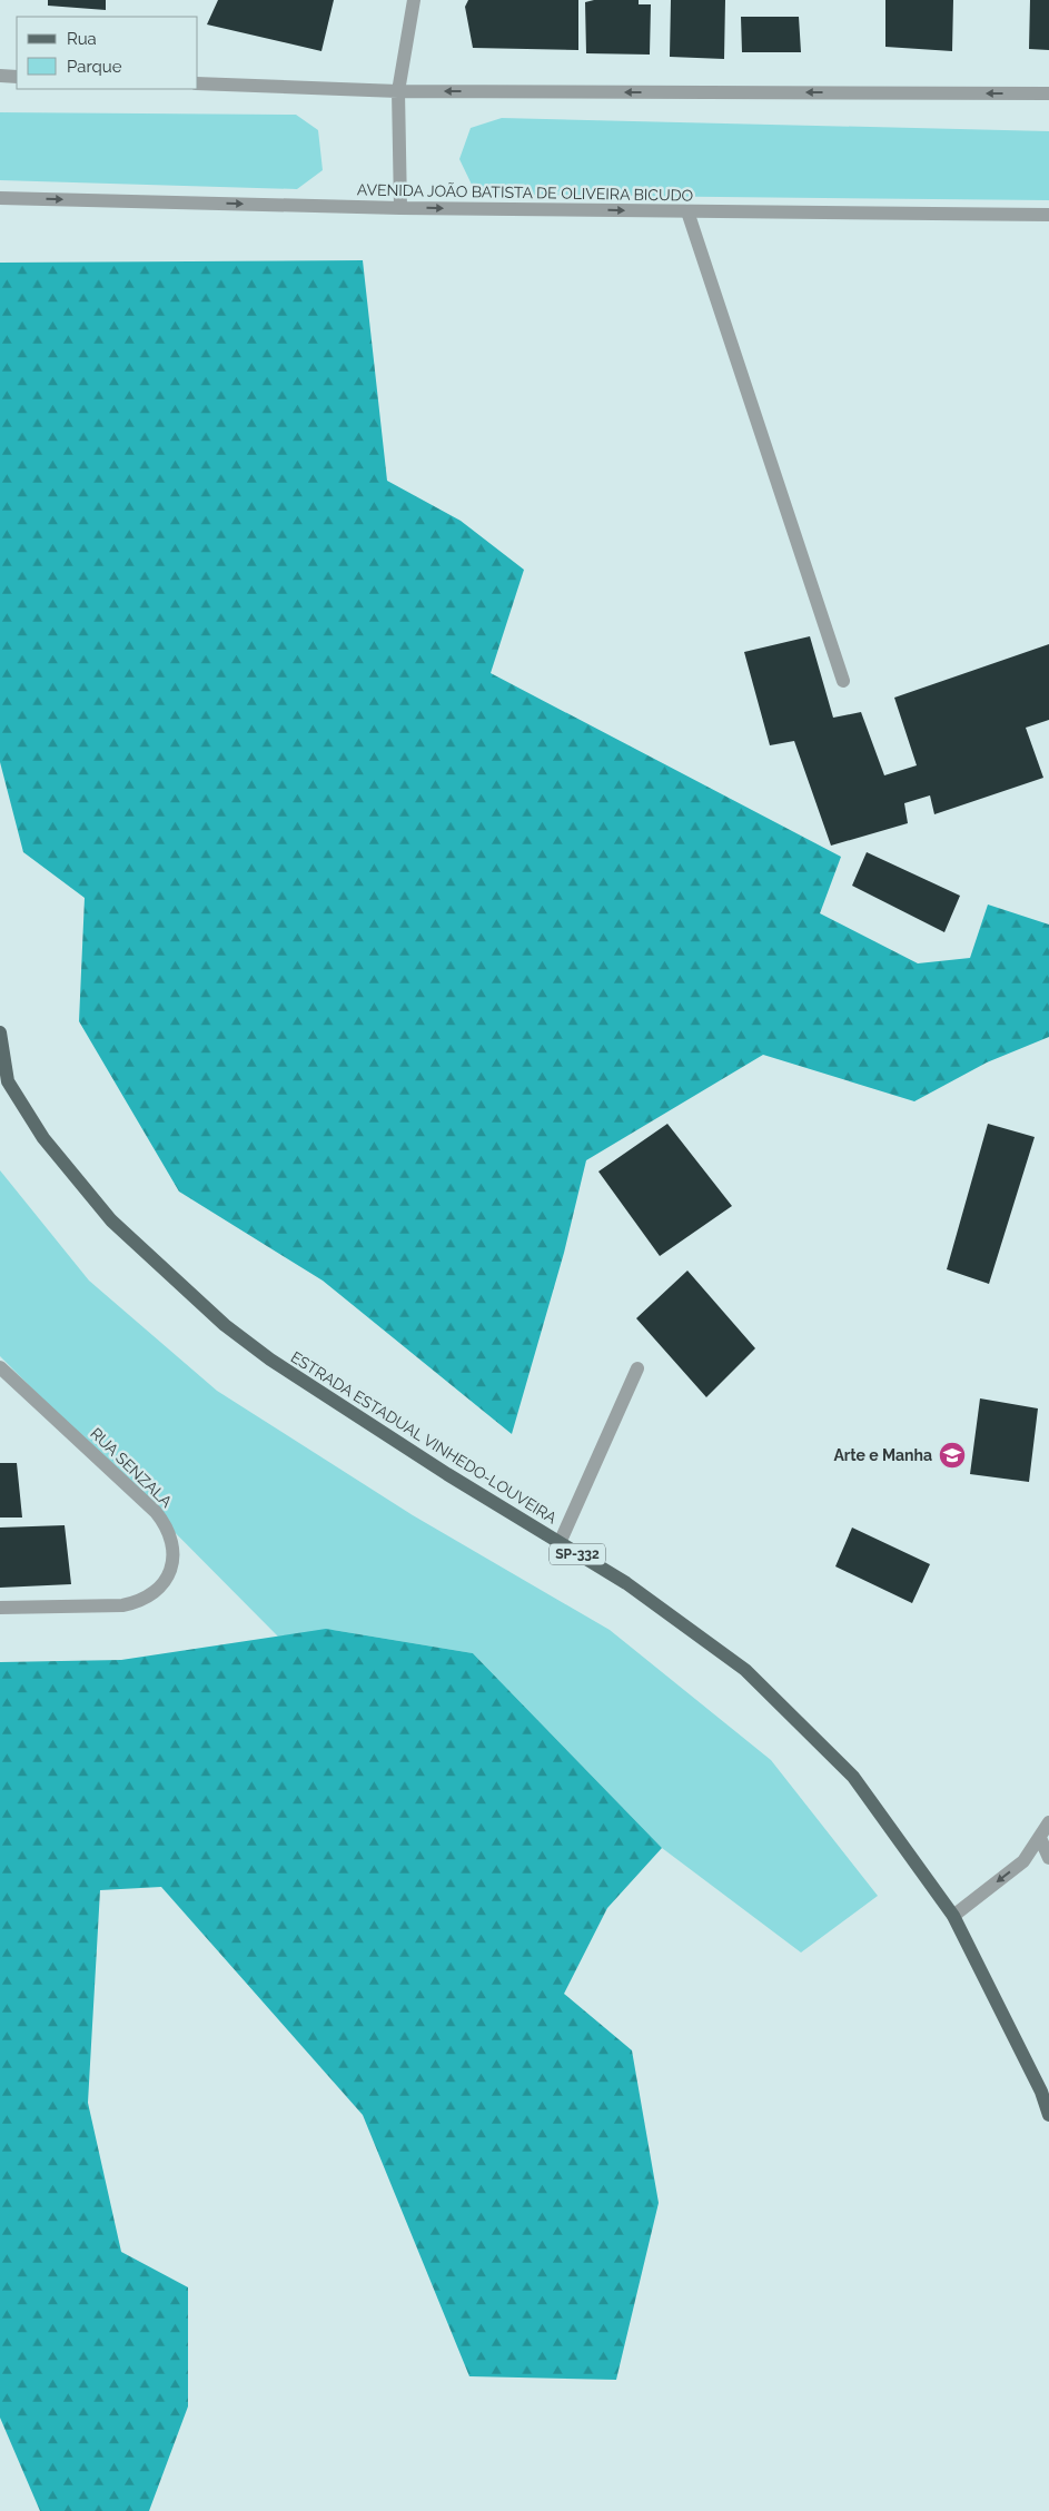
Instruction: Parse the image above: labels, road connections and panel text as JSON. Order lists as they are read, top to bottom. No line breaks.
{"streets":{"main road":["ESTRADA ESTADUAL VINHEDO-LOUVEIRA","SP-332"],"street":["AVENIDA JOÃO BATISTA DE OLIVEIRA BICUDO","RUA SENZALA"]},"places":{"school or university":["Arte e Manha"]},"legend":["Rua","Parque"]}
